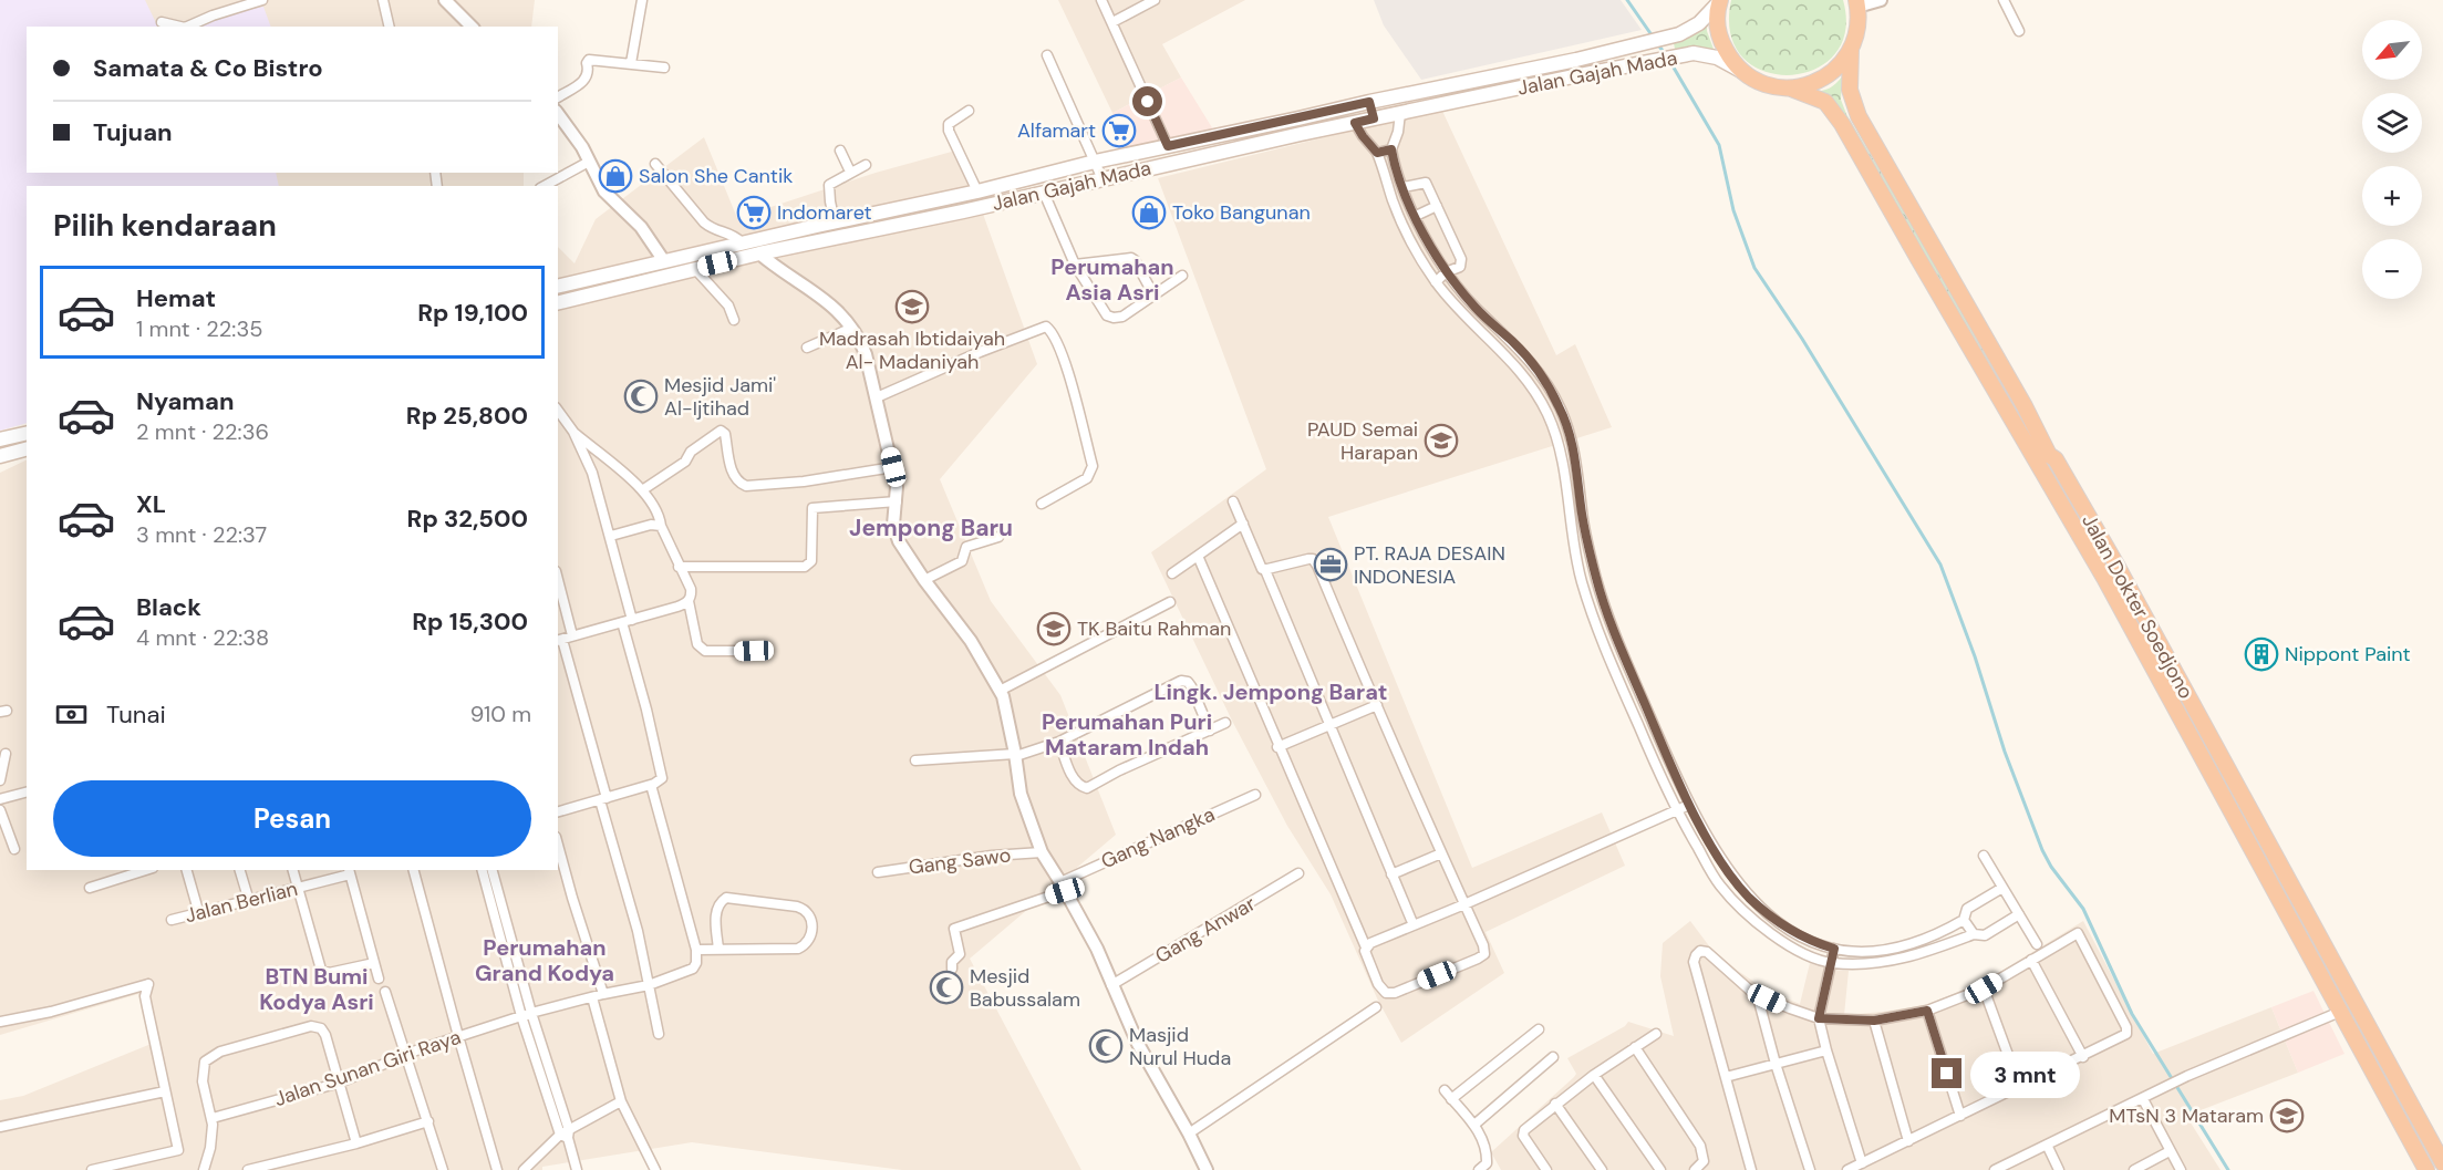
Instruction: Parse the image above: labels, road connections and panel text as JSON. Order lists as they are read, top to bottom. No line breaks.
{"streets":{"highway":["Jalan Dokter Soedjono"],"main road":["Jalan Gajah Mada"],"street":["Gang Nangka","Gang Sawo","Jalan Berlian","Gang Anwar","Jalan Sunan Giri Raya"]},"crossings":[["Jalan Gajah Mada","Jalan Dokter Soedjono"]],"districts":["Perumahan Asia Asri","Jempong Baru","Lingk. Jempong Barat","Perumahan Puri Mataram Indah","Perumahan Grand Kodya","BTN Bumi Kodya Asri"],"places":{"supermarket":["Alfamart","Indomaret"],"shop":["Salon She Cantik","Toko Bangunan"],"school or university":["Madrasah Ibtidaiyah Al- Madaniyah","PAUD Semai Harapan","TK Baitu Rahman","MTsN 3 Mataram"],"mosque":["Mesjid Jami' Al-Ijtihad","Mesjid Babussalam","Masjid Nurul Huda"],"office":["PT. RAJA DESAIN INDONESIA"],"building":["Nippont Paint"]},"north":"bottom left","page":{"map_buttons":["+","−"],"banner":["Samata & Co Bistro","Tujuan"],"heading":"Pilih kendaraan","list":[{"name":"Hemat","note":"1 mnt · 22:35","value":"Rp 19,100"},{"name":"Nyaman","note":"2 mnt · 22:36","value":"Rp 25,800"},{"name":"XL","note":"3 mnt · 22:37","value":"Rp 32,500"},{"name":"Black","note":"4 mnt · 22:38","value":"Rp 15,300"}],"pay":["Tunai","910 m"],"buttons":"Pesan","bubble":"3 mnt"}}
